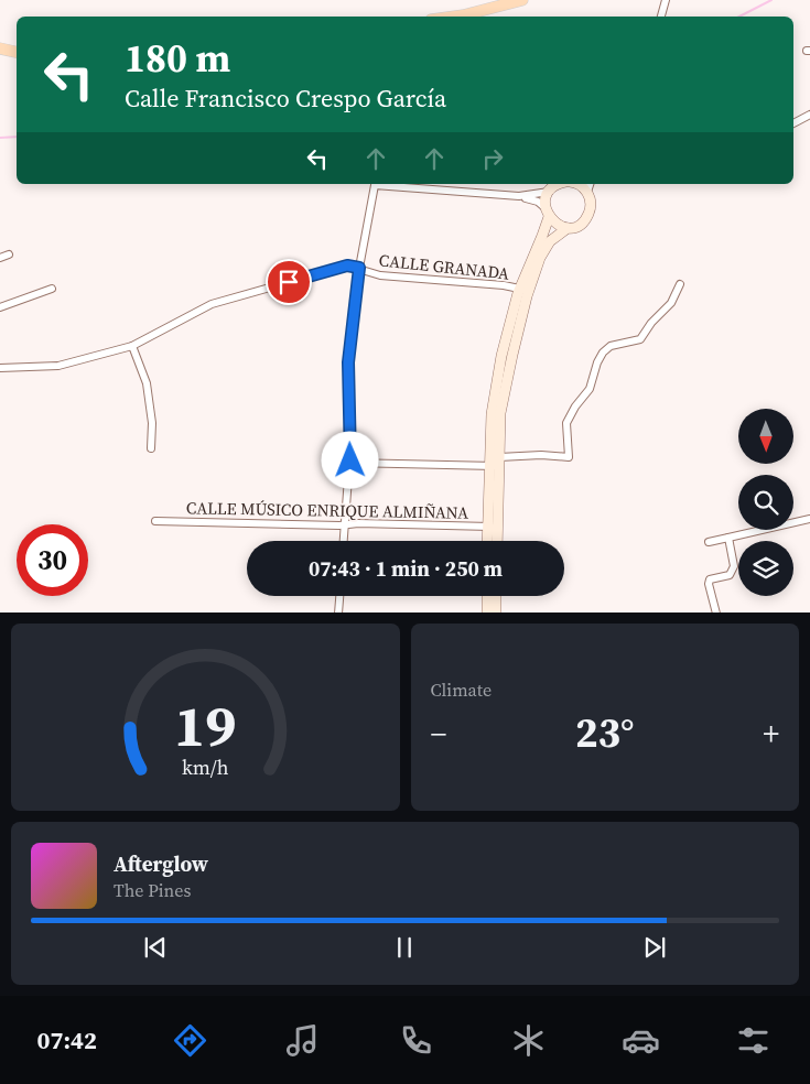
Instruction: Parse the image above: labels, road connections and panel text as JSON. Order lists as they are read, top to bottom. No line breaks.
{"streets":{"street":["CALLE GRANADA","CALLE MÚSICO ENRIQUE ALMIÑANA"]},"north":"bottom","page":{"turn":["180 m","Calle Francisco Crespo García"],"limit":"30","trip":"07:43 · 1 min · 250 m","tile":"Climate","heat":["−","23°","+"],"song":["Afterglow","The Pines"],"tabs":"07:42","gauge":["19","km/h"]}}
